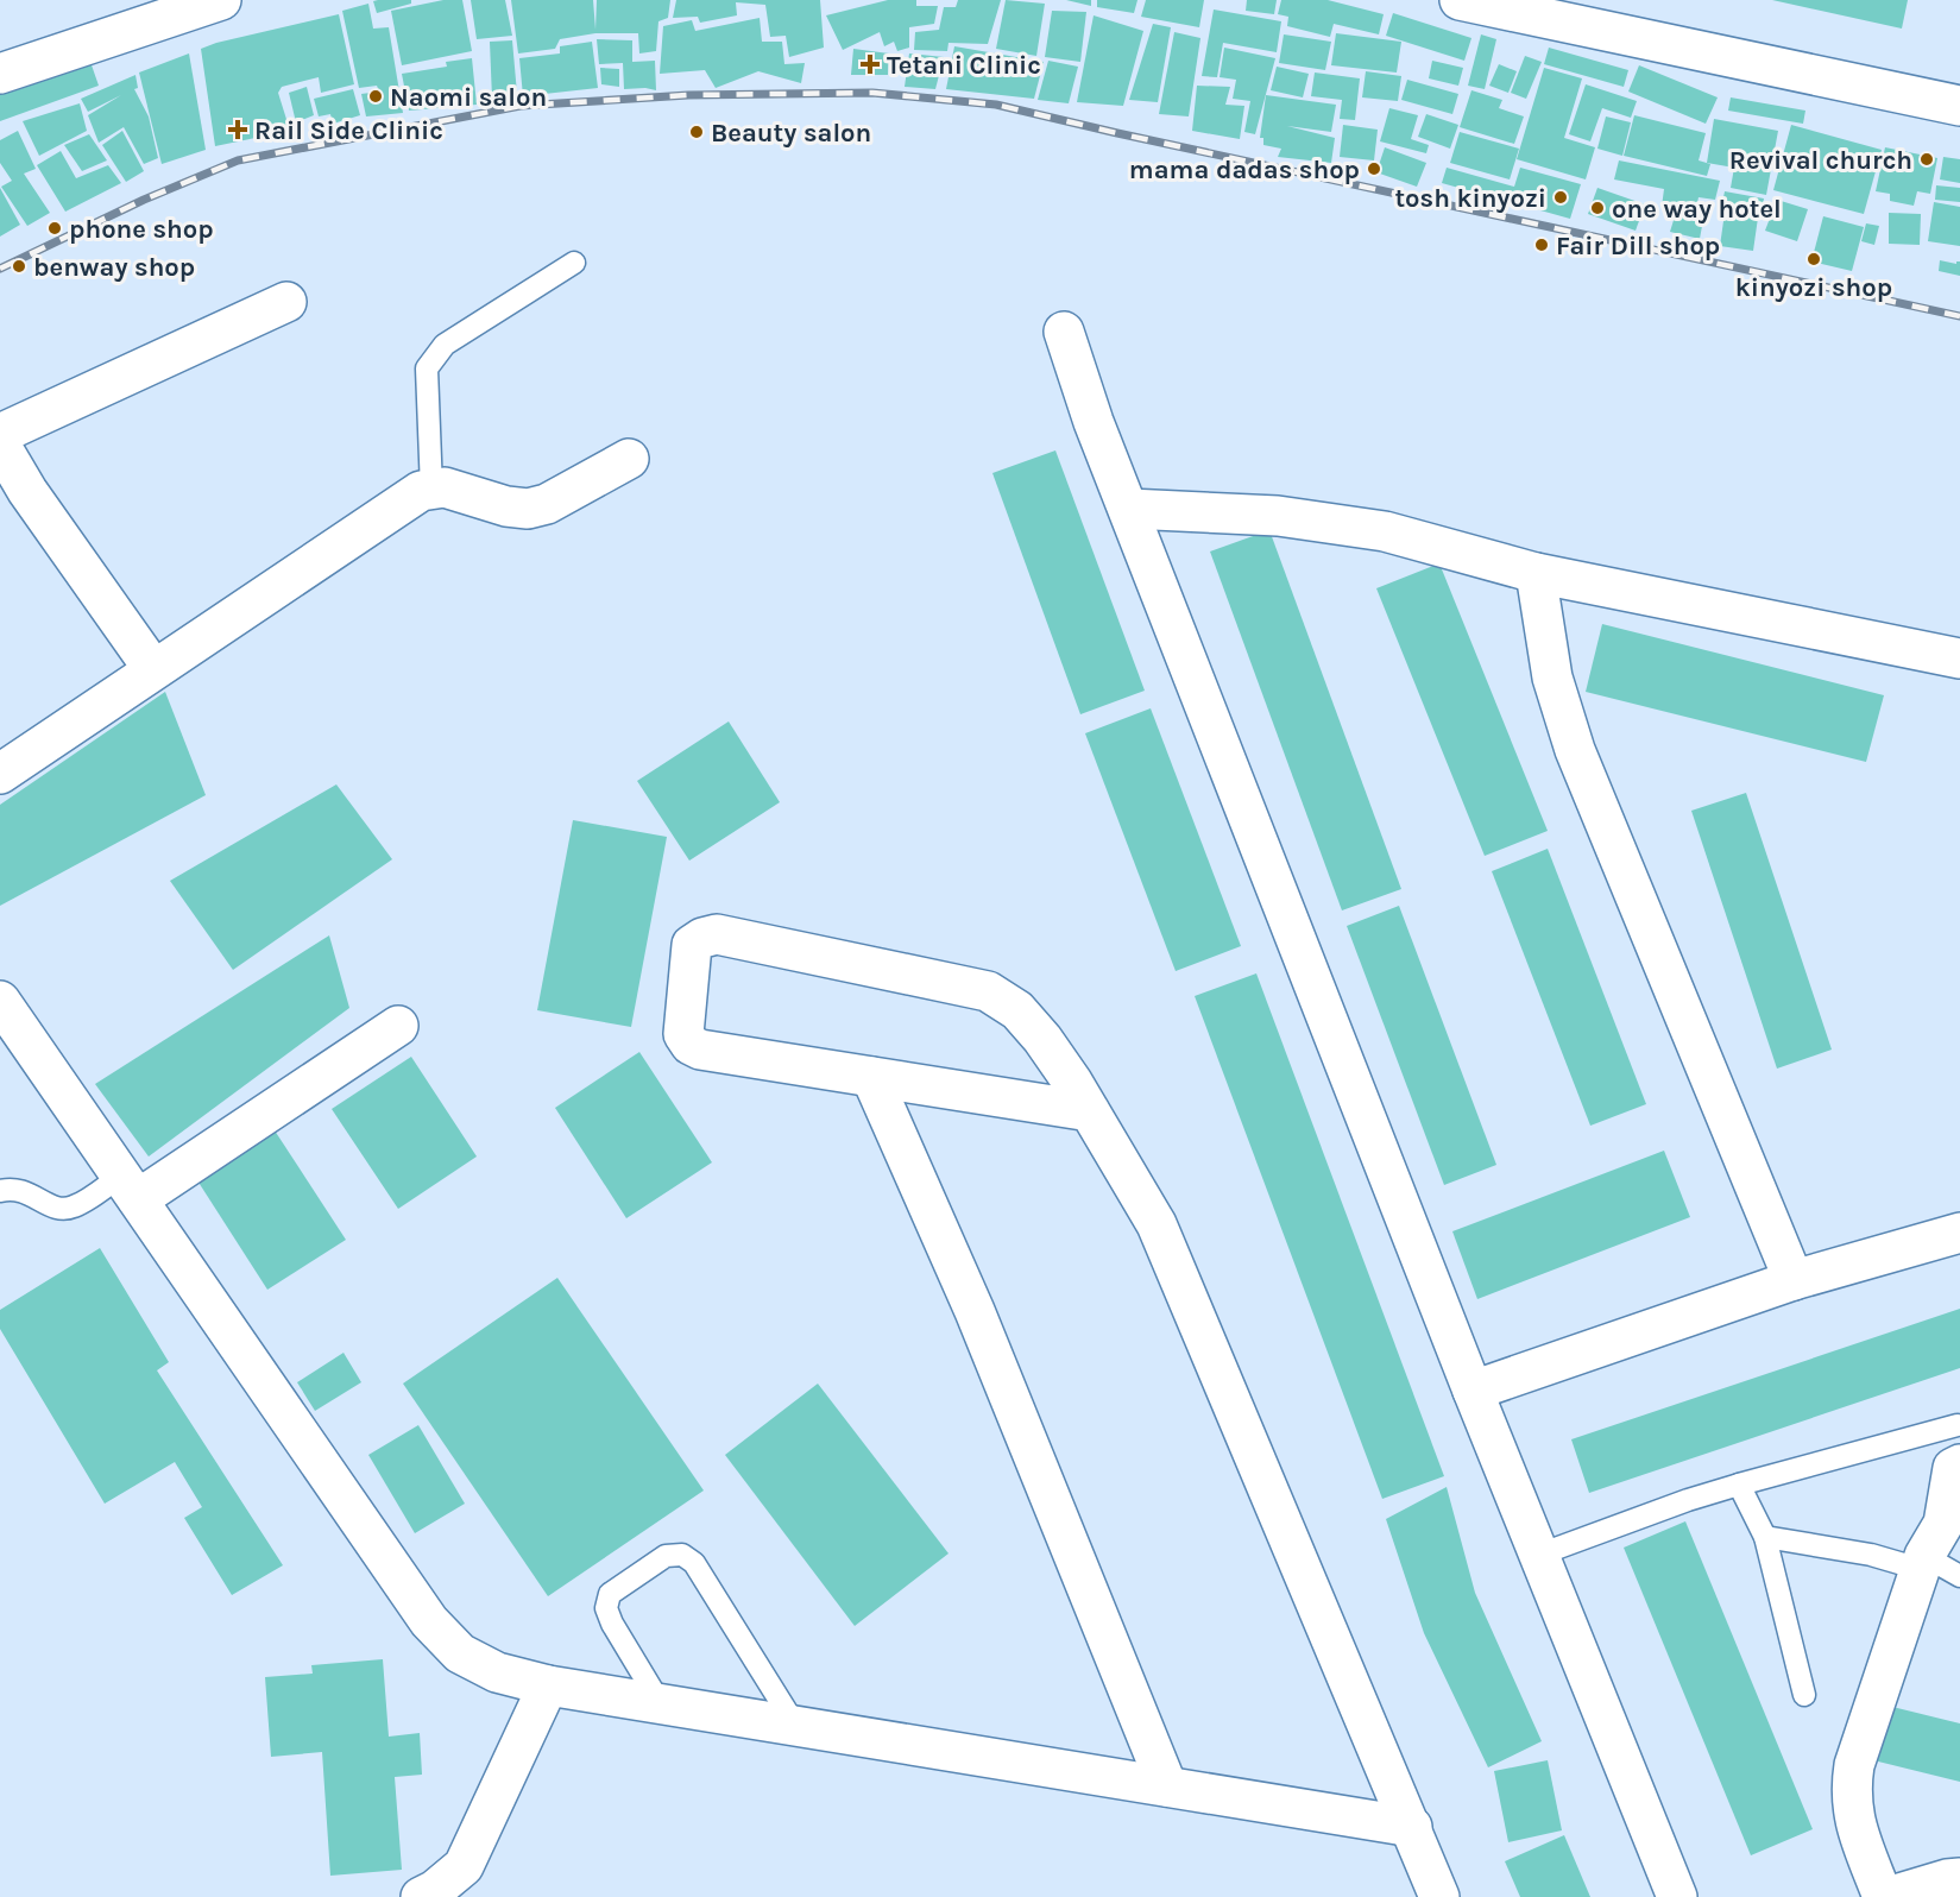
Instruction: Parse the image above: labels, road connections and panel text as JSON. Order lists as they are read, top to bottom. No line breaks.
{"places":{"health":["Tetani Clinic","Rail Side Clinic"],"other":["Naomi salon","Beauty salon","Revival church","mama dadas shop","tosh kinyozi","one way hotel","phone shop","Fair Dill shop","kinyozi shop","benway shop"]}}
